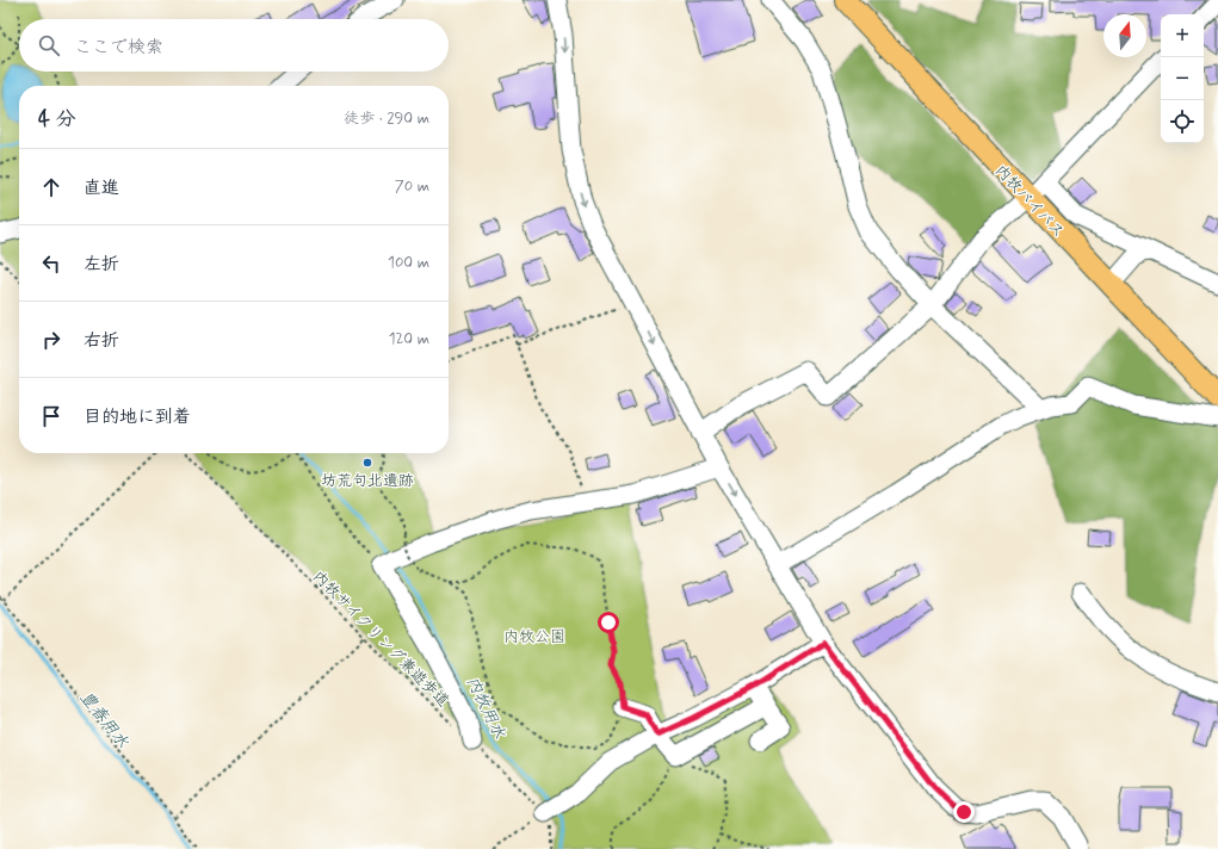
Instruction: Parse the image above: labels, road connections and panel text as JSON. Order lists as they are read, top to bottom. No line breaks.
{"streets":{"main road":["内牧バイパス"],"path":["内牧サイクリング兼遊歩道"]},"water":["内牧用水","豊春用水"],"parks":["内牧公園"],"places":["坊荒句北遺跡"],"north":"top","page":{"map_buttons":["+","−"],"search":"ここで検索","heading":["4 分","徒歩 · 290 m"],"list":[["直進","70 m"],["左折","100 m"],["右折","120 m"],"目的地に到着"]}}
